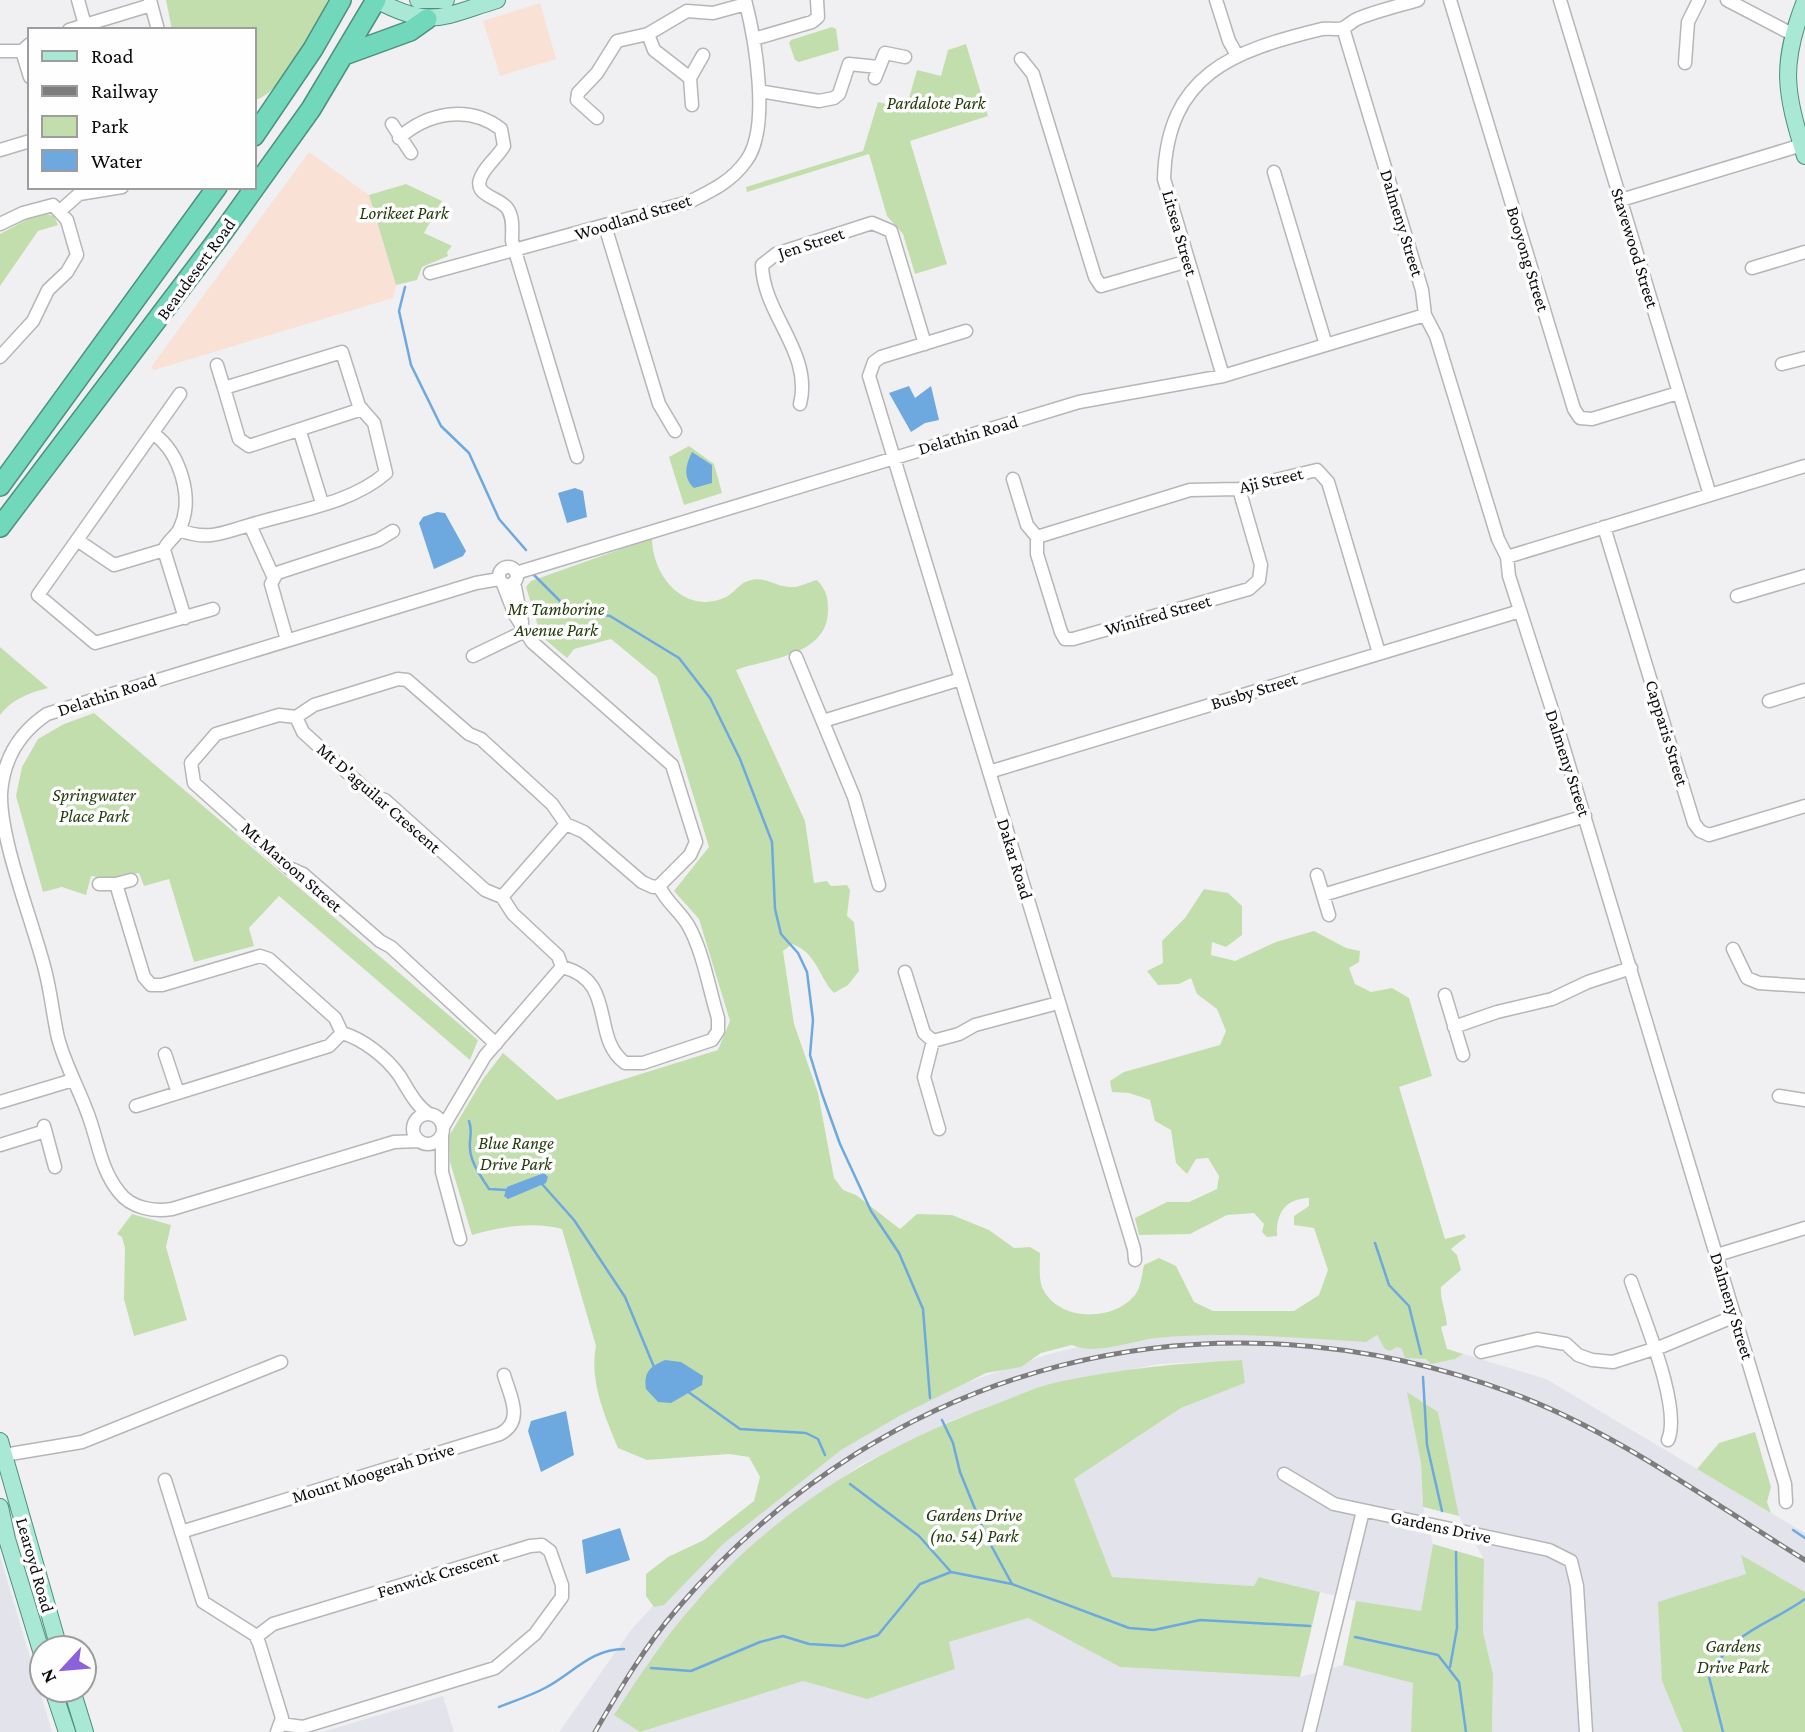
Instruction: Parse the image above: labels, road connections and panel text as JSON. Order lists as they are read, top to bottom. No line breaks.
{"streets":{"highway":["Beaudesert Road"],"main road":["Learoyd Road"],"street":["Woodland Street","Dalmeny Street","Litsea Street","Jen Street","Stavewood Street","Booyong Street","Delathin Road","Aji Street","Winifred Street","Busby Street","Capparis Street","Mt D'aguilar Crescent","Dakar Road","Mt Maroon Street","Mount Moogerah Drive","Gardens Drive","Fenwick Crescent"]},"crossings":[["Dalmeny Street","Litsea Street"],["Dalmeny Street","Delathin Road"],["Dalmeny Street","Busby Street"],["Litsea Street","Delathin Road"],["Jen Street","Dakar Road"],["Stavewood Street","Booyong Street"],["Delathin Road","Dakar Road"],["Aji Street","Winifred Street"],["Aji Street","Busby Street"],["Busby Street","Dakar Road"],["Mt D'aguilar Crescent","Mt Maroon Street"]],"parks":["Pardalote Park","Lorikeet Park","Mt Tamborine Avenue Park","Springwater Place Park","Blue Range Drive Park","Gardens Drive (no. 54) Park","Gardens Drive Park"],"legend":["Road","Railway","Park","Water"],"north":"bottom left"}
